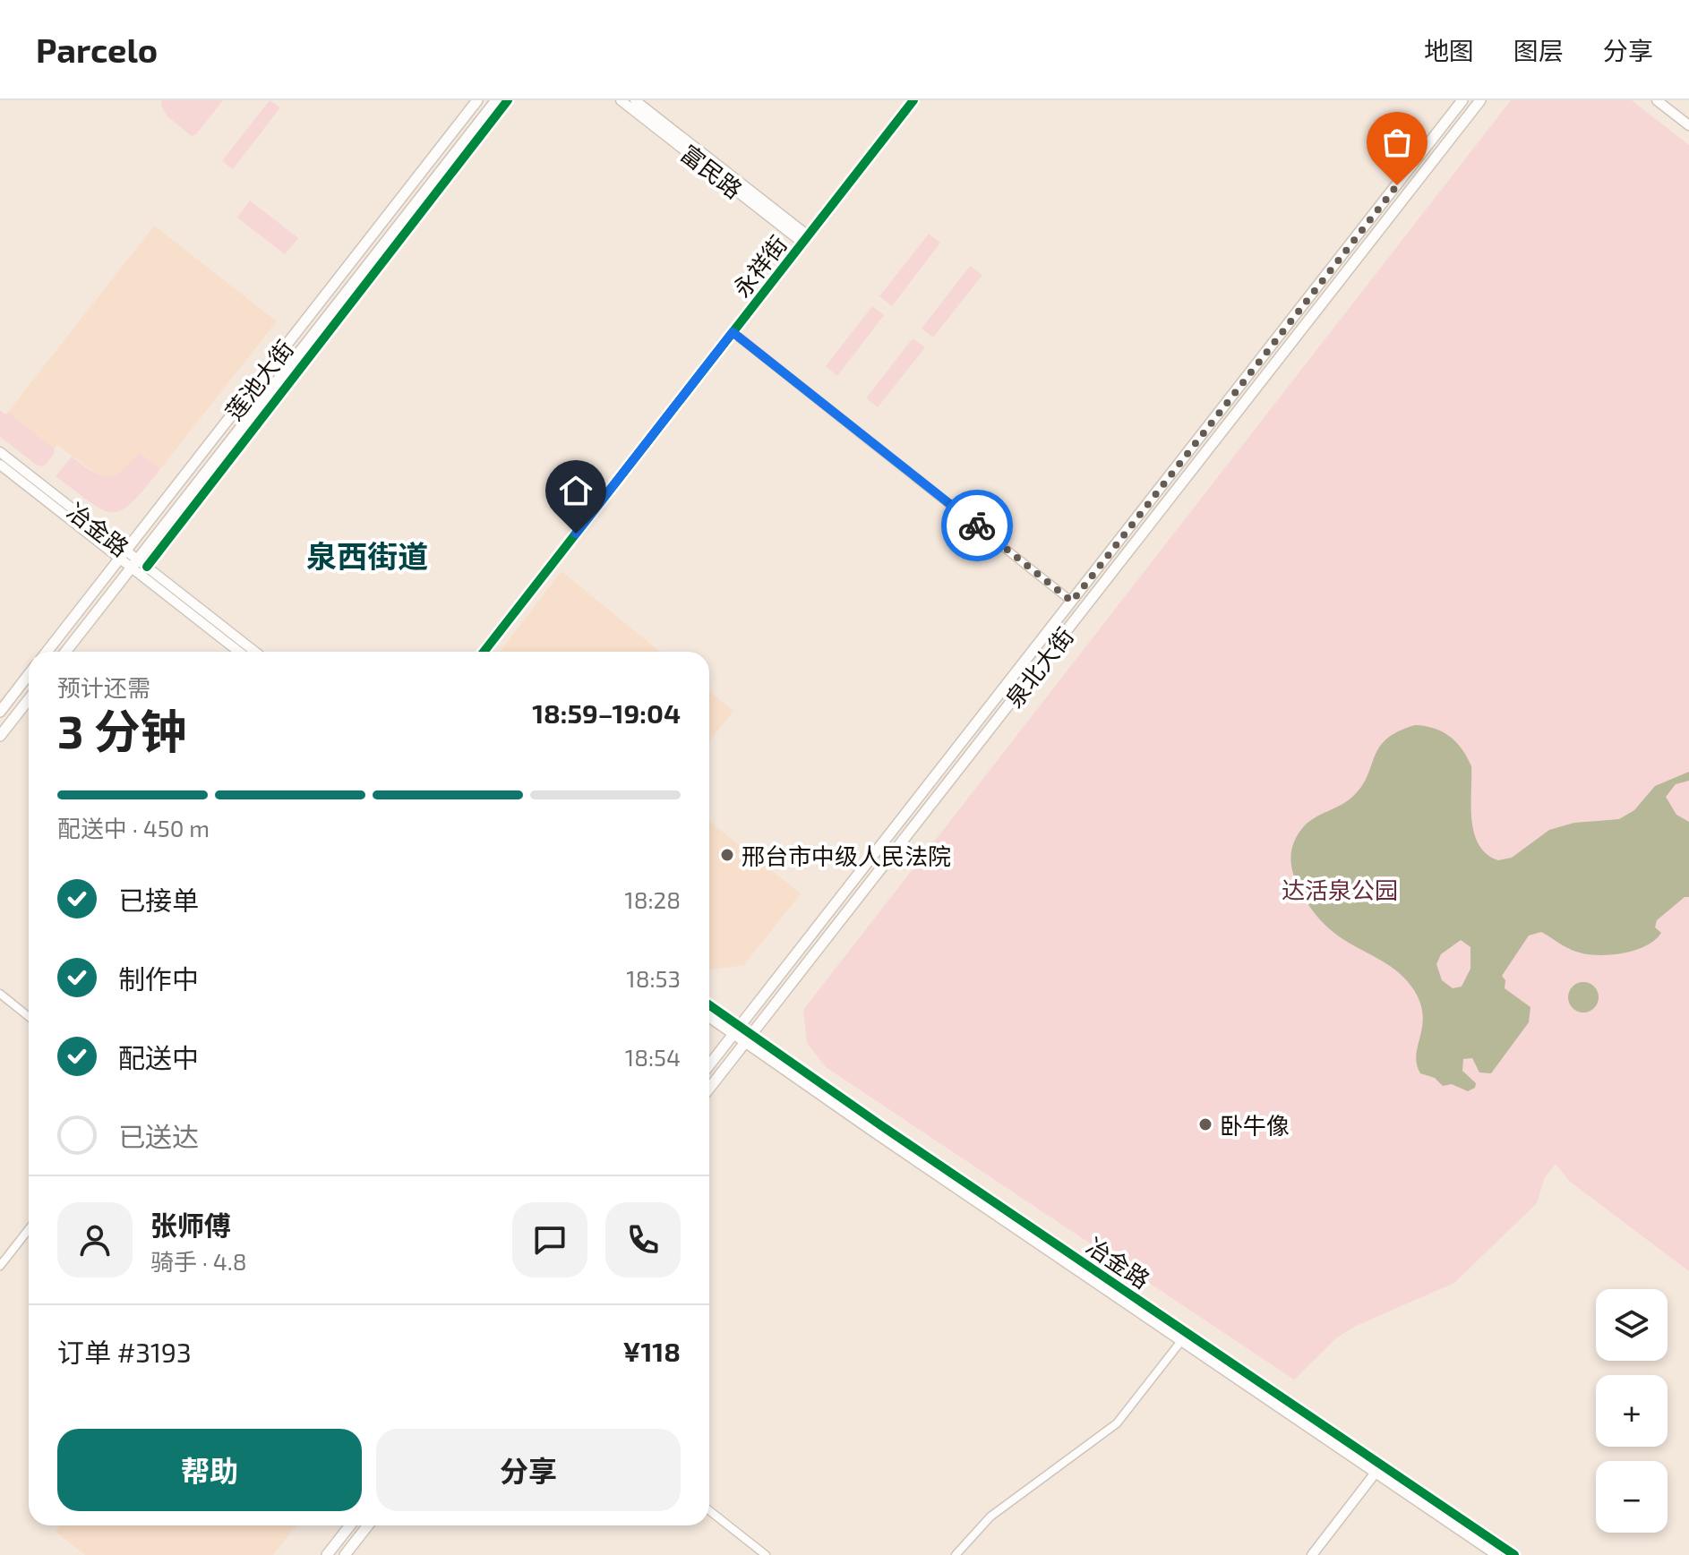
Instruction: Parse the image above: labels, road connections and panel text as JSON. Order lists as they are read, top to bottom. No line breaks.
{"streets":{"main road":["莲池大街","泉北大街"],"street":["富民路","永祥街","冶金路"]},"crossings":[["富民路","永祥街"],["莲池大街","冶金路"],["冶金路","泉北大街"]],"districts":["泉西街道"],"parks":["达活泉公园"],"places":["邢台市中级人民法院","卧牛像"],"page":{"header":"Parcelo","nav":["地图","图层","分享"],"heading":["3 分钟","预计还需","18:59–19:04"],"panel":["张师傅","骑手 · 4.8","订单 #3193","¥118"],"bar":"配送中 · 450 m","list":[["已接单","18:28"],["制作中","18:53"],["配送中","18:54"],"已送达"],"map_buttons":["+","−"],"buttons":["帮助","分享"]}}
